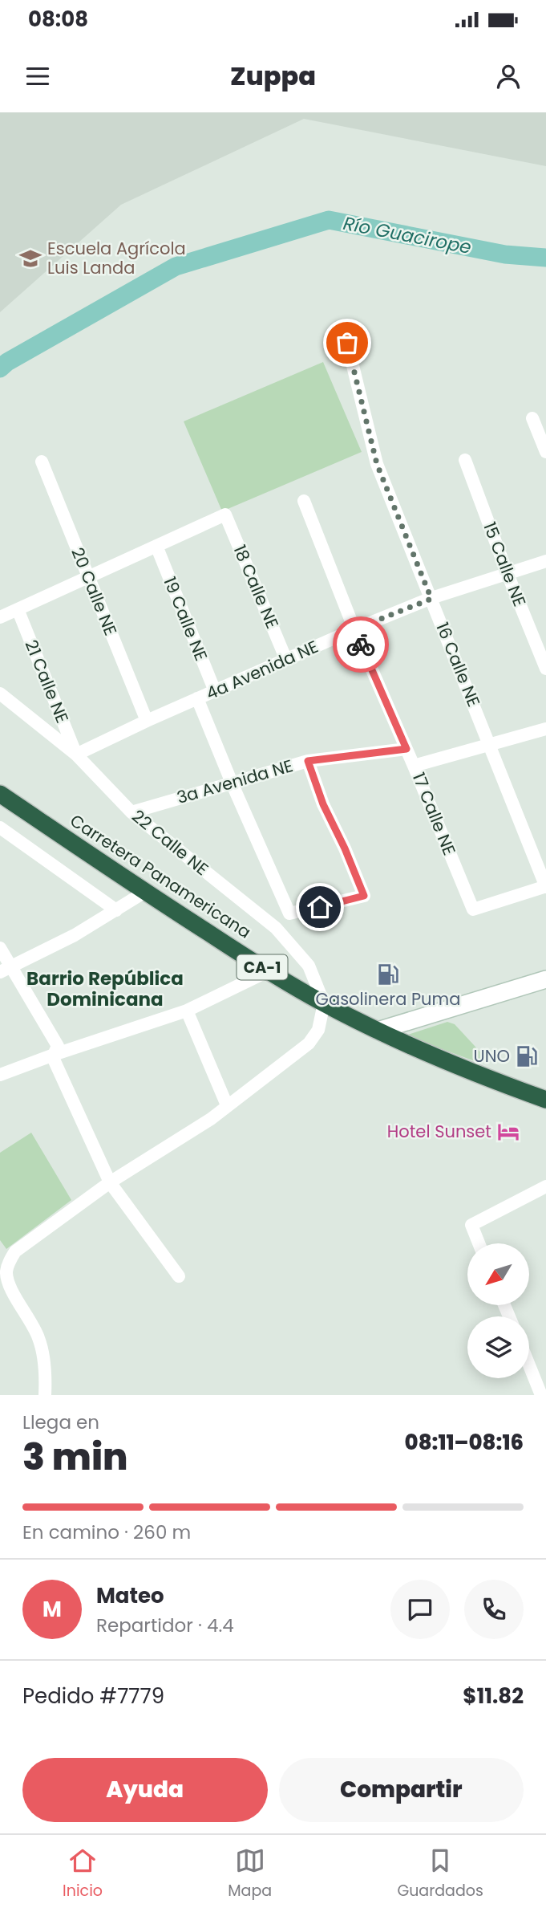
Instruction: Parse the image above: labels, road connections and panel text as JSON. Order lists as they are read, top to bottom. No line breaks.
{"streets":{"highway":["Carretera Panamericana","CA-1"],"street":["15 Calle NE","18 Calle NE","20 Calle NE","19 Calle NE","16 Calle NE","4a Avenida NE","21 Calle NE","3a Avenida NE","17 Calle NE","22 Calle NE"]},"crossings":[["15 Calle NE","4a Avenida NE"],["18 Calle NE","19 Calle NE"],["18 Calle NE","4a Avenida NE"],["20 Calle NE","4a Avenida NE"],["19 Calle NE","4a Avenida NE"],["16 Calle NE","4a Avenida NE"],["16 Calle NE","17 Calle NE"],["4a Avenida NE","21 Calle NE"],["4a Avenida NE","17 Calle NE"],["4a Avenida NE","22 Calle NE"],["21 Calle NE","22 Calle NE"],["3a Avenida NE","17 Calle NE"],["3a Avenida NE","22 Calle NE"],["22 Calle NE","Carretera Panamericana"]],"districts":["Barrio República Dominicana"],"water":["Río Guacirope"],"places":{"school or university":["Escuela Agrícola Luis Landa"],"fuel station":["Gasolinera Puma","UNO"],"hotel":["Hotel Sunset"]},"north":"bottom left","page":{"status":"08:08","header":"Zuppa","heading":["3 min","Llega en","08:11–08:16"],"panel":["Mateo","Repartidor · 4.4","Pedido #7779","$11.82"],"bar":"En camino · 260 m","round":"M","buttons":["Ayuda","Compartir"],"tabs":["Inicio","Mapa","Guardados"]}}
